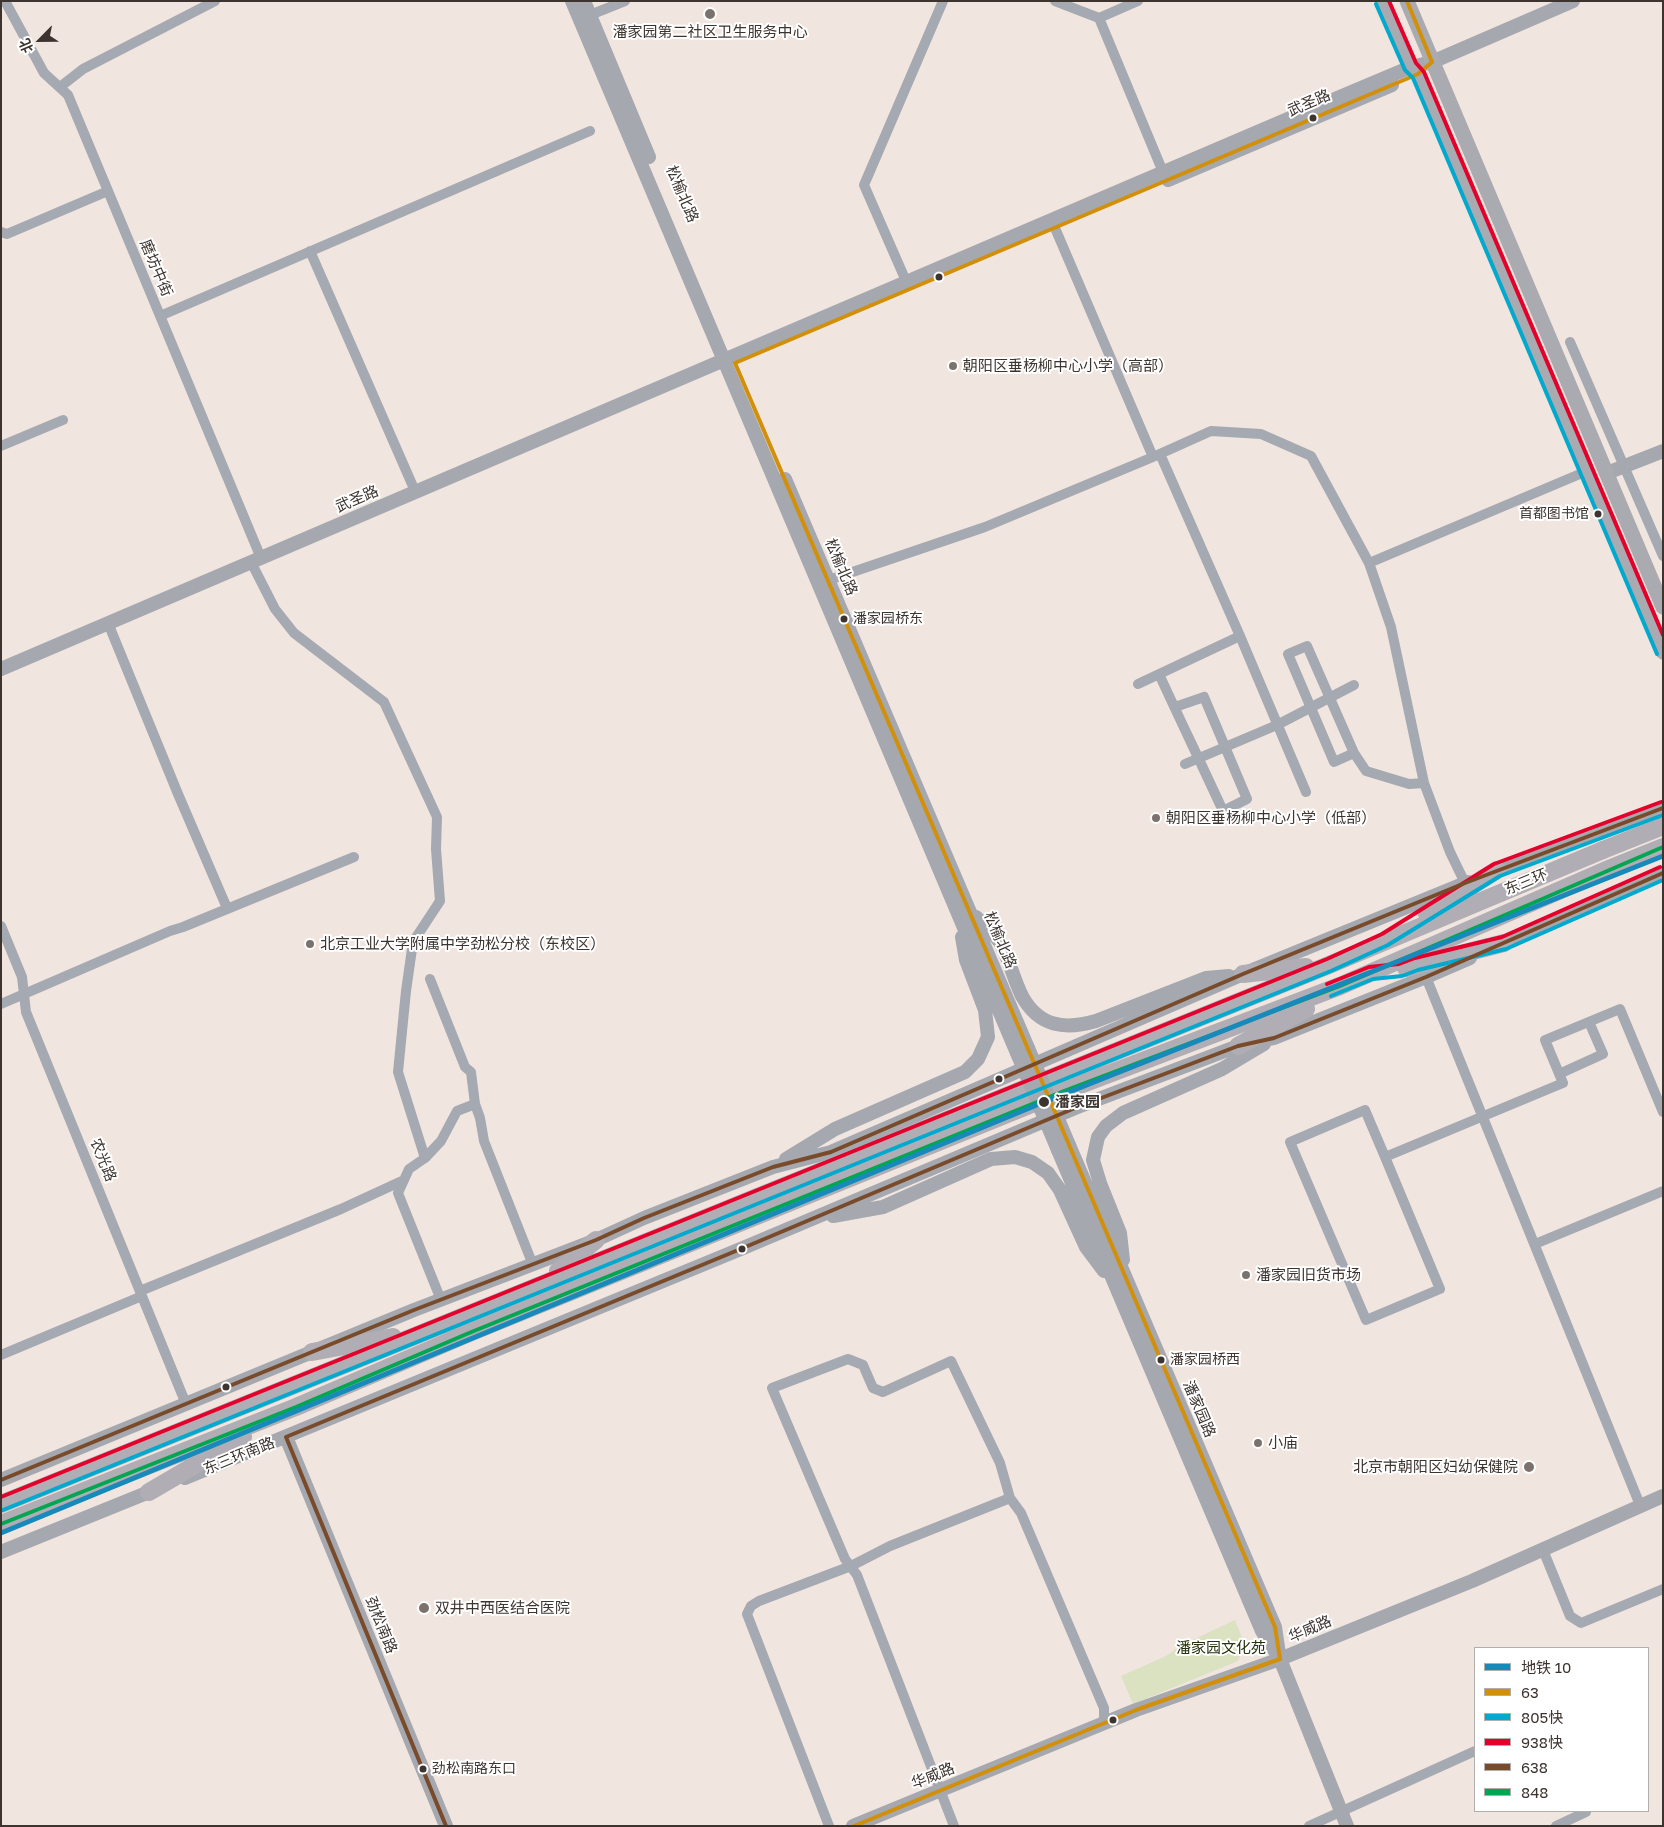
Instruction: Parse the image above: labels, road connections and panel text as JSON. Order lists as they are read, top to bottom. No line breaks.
{"streets":{"highway":["东三环"],"street":["武圣路","松榆北路","磨坊中街","农光路","潘家园路","东三环南路","劲松南路","华威路"]},"crossings":[["武圣路","松榆北路"],["武圣路","磨坊中街"],["松榆北路","潘家园路"],["潘家园路","华威路"],["东三环南路","劲松南路"]],"parks":["潘家园文化苑"],"places":["潘家园第二社区卫生服务中心","朝阳区垂杨柳中心小学（高部）","首都图书馆","潘家园桥东","朝阳区垂杨柳中心小学（低部）","北京工业大学附属中学劲松分校（东校区）","潘家园","潘家园旧货市场","潘家园桥西","小庙","北京市朝阳区妇幼保健院","双井中西医结合医院","劲松南路东口"],"lines":["transit line 63","transit line 938快","transit line 805快","transit line 638","transit line 848","metro line 10"],"legend":["地铁 10","63","805快","938快","638","848"],"north":"bottom left"}
